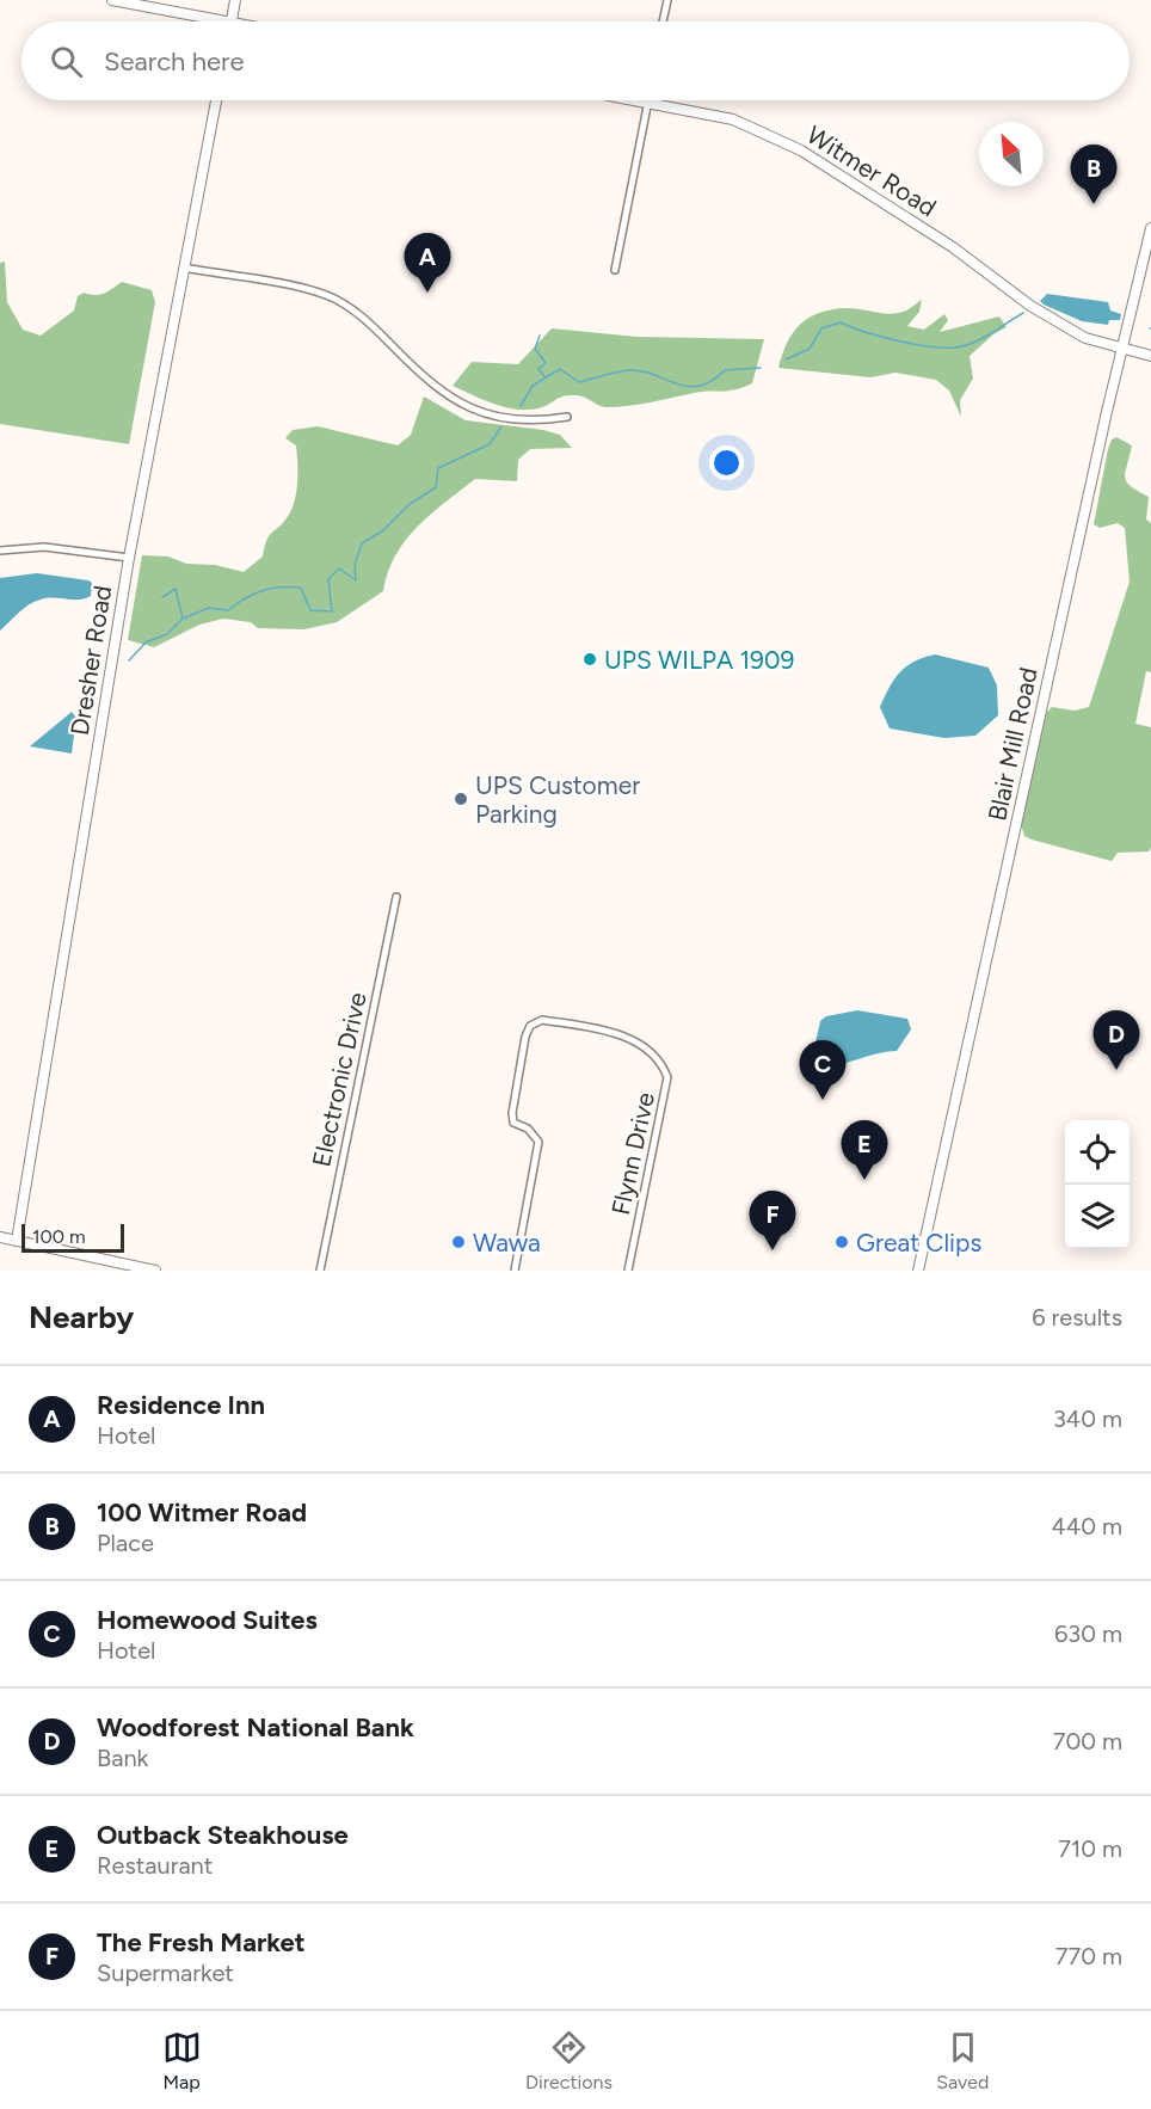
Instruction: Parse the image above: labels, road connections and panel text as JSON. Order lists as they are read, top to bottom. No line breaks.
{"streets":{"main road":["Witmer Road","Dresher Road","Blair Mill Road"],"street":["Electronic Drive","Flynn Drive"]},"crossings":[["Witmer Road","Blair Mill Road"]],"places":["UPS WILPA 1909","UPS Customer Parking","Wawa","Great Clips"],"scale_bar":"100 m","north":"top left","page":{"search":"Search here","pins":["B","A","D","C","E","F"],"scale":"100 m","heading":["Nearby","6 results"],"list":[{"mark":"A","name":"Residence Inn","note":"Hotel","value":"340 m"},{"mark":"B","name":"100 Witmer Road","note":"Place","value":"440 m"},{"mark":"C","name":"Homewood Suites","note":"Hotel","value":"630 m"},{"mark":"D","name":"Woodforest National Bank","note":"Bank","value":"700 m"},{"mark":"E","name":"Outback Steakhouse","note":"Restaurant","value":"710 m"},{"mark":"F","name":"The Fresh Market","note":"Supermarket","value":"770 m"}],"nav":["Map","Directions","Saved"]}}
